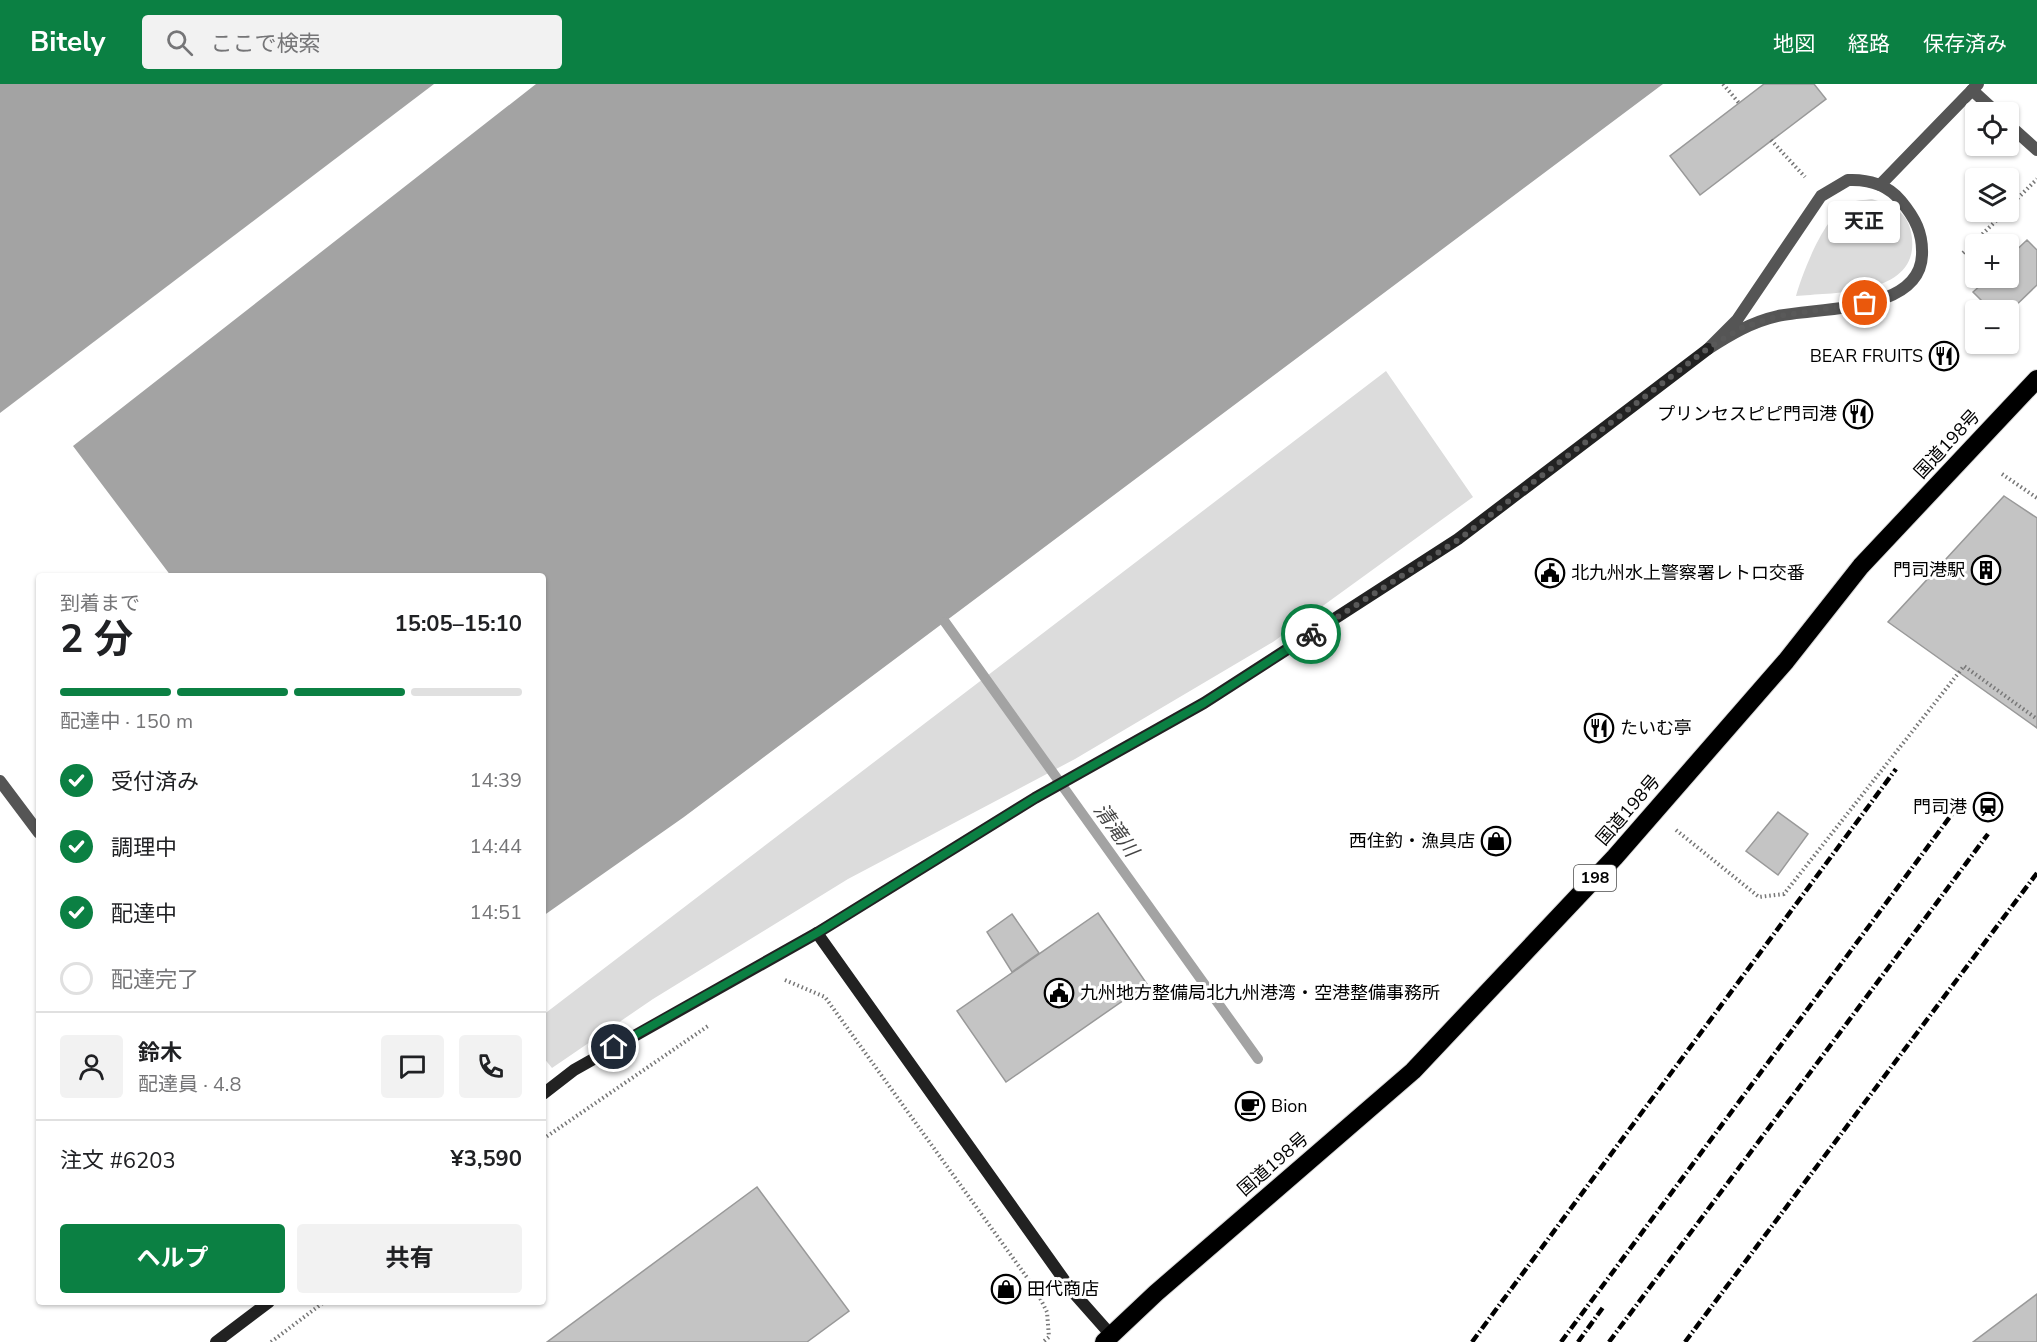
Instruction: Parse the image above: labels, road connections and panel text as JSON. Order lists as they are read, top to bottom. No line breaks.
{"streets":{"highway":["国道198号","198"]},"water":["清滝川"],"places":{"other":["天正"],"restaurant":["BEAR FRUITS","プリンセスピピ門司港","たいむ亭"],"building":["門司港駅"],"public building":["北九州水上警察署レトロ交番","九州地方整備局北九州港湾・空港整備事務所"],"station":["門司港"],"shop":["西住釣・漁具店","田代商店"],"cafe":["Bion"]},"page":{"header":"Bitely","search":"ここで検索","nav":["地図","経路","保存済み"],"map_buttons":["+","−"],"bubble":"天正","heading":["2 分","到着まで","15:05–15:10"],"panel":["鈴木","配達員 · 4.8","注文 #6203","¥3,590"],"bar":"配達中 · 150 m","list":[["受付済み","14:39"],["調理中","14:44"],["配達中","14:51"],"配達完了"],"buttons":["ヘルプ","共有"]}}
